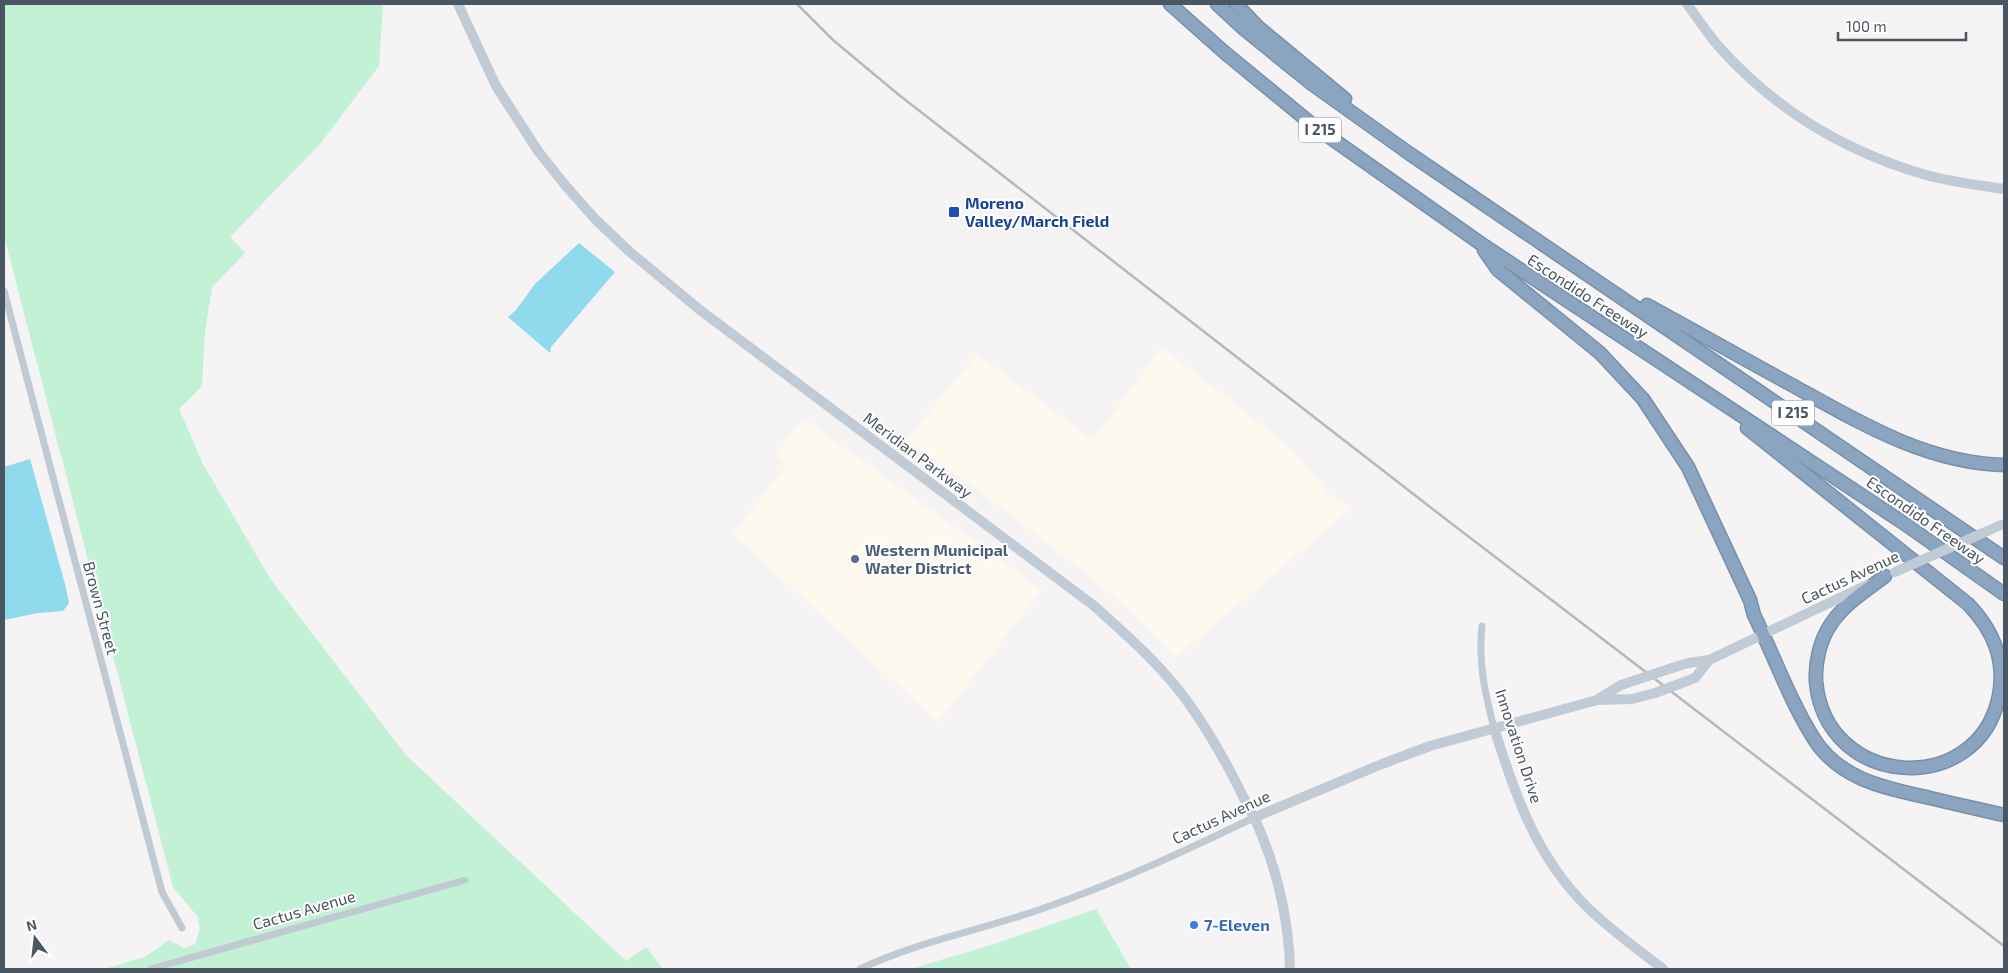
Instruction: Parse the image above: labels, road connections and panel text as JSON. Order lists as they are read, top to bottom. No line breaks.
{"streets":{"highway":["I 215","Escondido Freeway"],"main road":["Meridian Parkway","Cactus Avenue","Innovation Drive"],"street":["Brown Street"]},"crossings":[["Meridian Parkway","Cactus Avenue"],["Cactus Avenue","Innovation Drive"]],"places":{"transit":["Moreno Valley/March Field"],"other":["Western Municipal Water District","7-Eleven"]},"scale_bar":"100 m","north":"top"}
